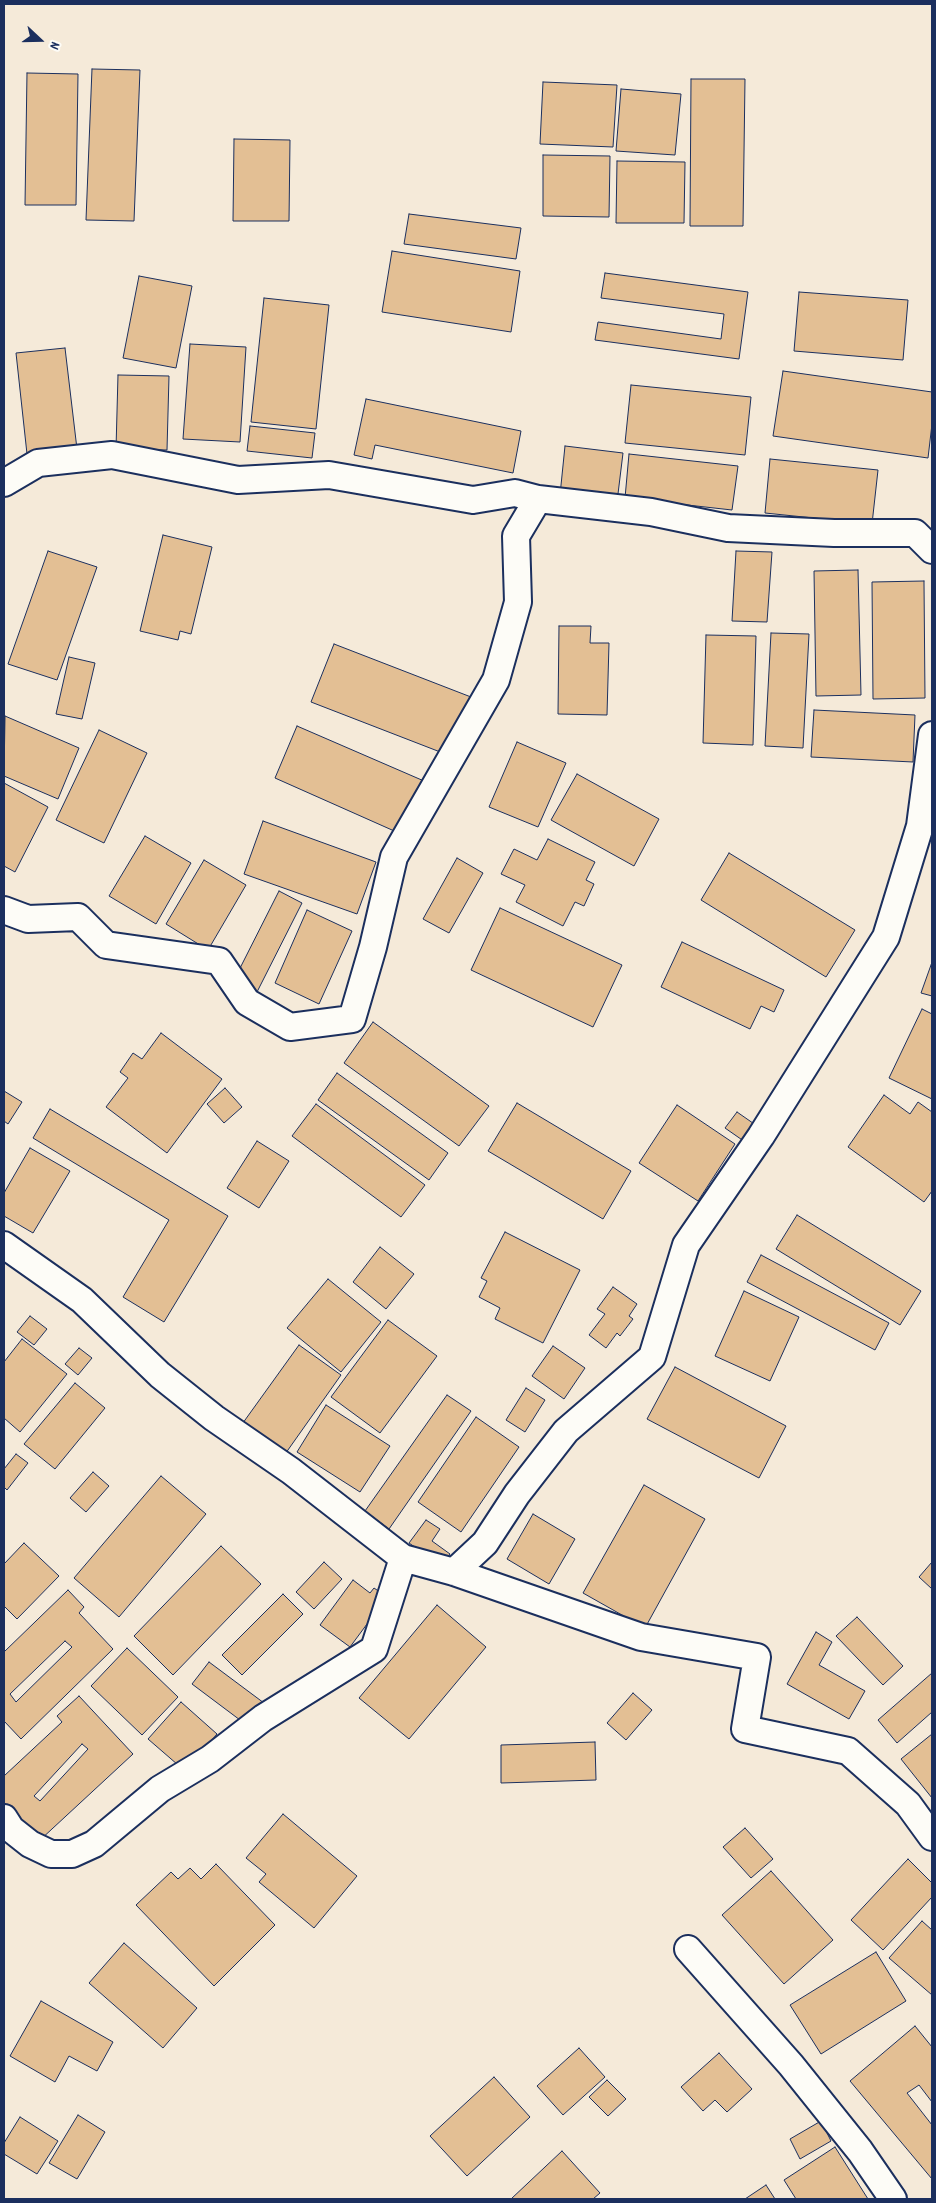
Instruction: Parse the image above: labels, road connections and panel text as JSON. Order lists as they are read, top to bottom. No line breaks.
{"north":"right"}
